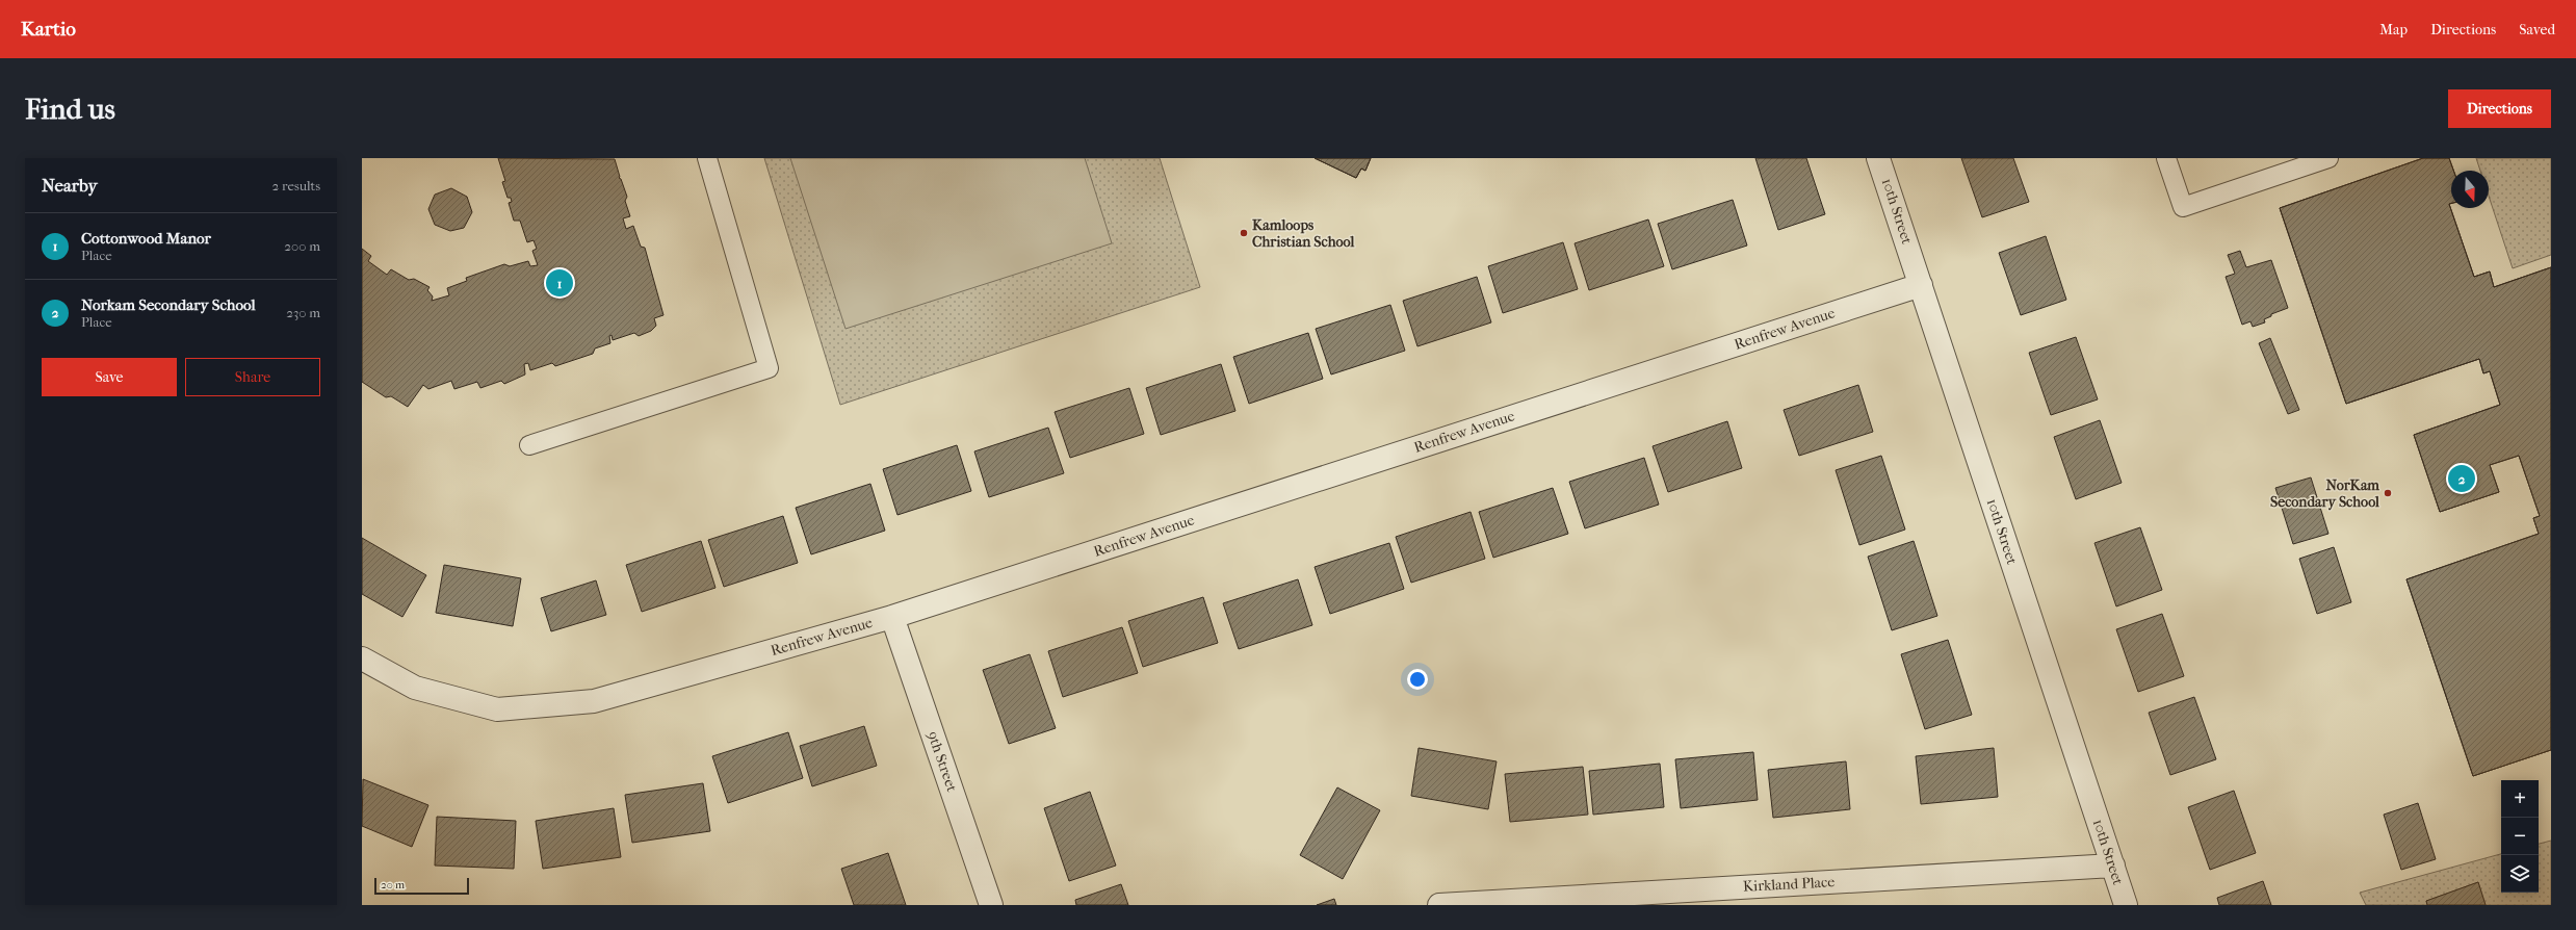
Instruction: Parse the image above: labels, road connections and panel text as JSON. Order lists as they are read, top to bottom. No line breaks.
{"streets":{"street":["10th Street","Renfrew Avenue","9th Street","Kirkland Place"]},"crossings":[["10th Street","Renfrew Avenue"],["10th Street","Kirkland Place"],["Renfrew Avenue","9th Street"]],"places":["Kamloops Christian School","NorKam Secondary School"],"scale_bar":"20 m","north":"bottom","page":{"header":"Kartio","nav":["Map","Directions","Saved"],"buttons":["Directions",["Save","Share"]],"title":"Find us","heading":["Nearby","2 results"],"list":[{"mark":"1","name":"Cottonwood Manor","note":"Place","value":"200 m"},{"mark":"2","name":"Norkam Secondary School","note":"Place","value":"230 m"}],"pins":["1","2"],"map_buttons":["+","−"],"scale":"20 m"}}
